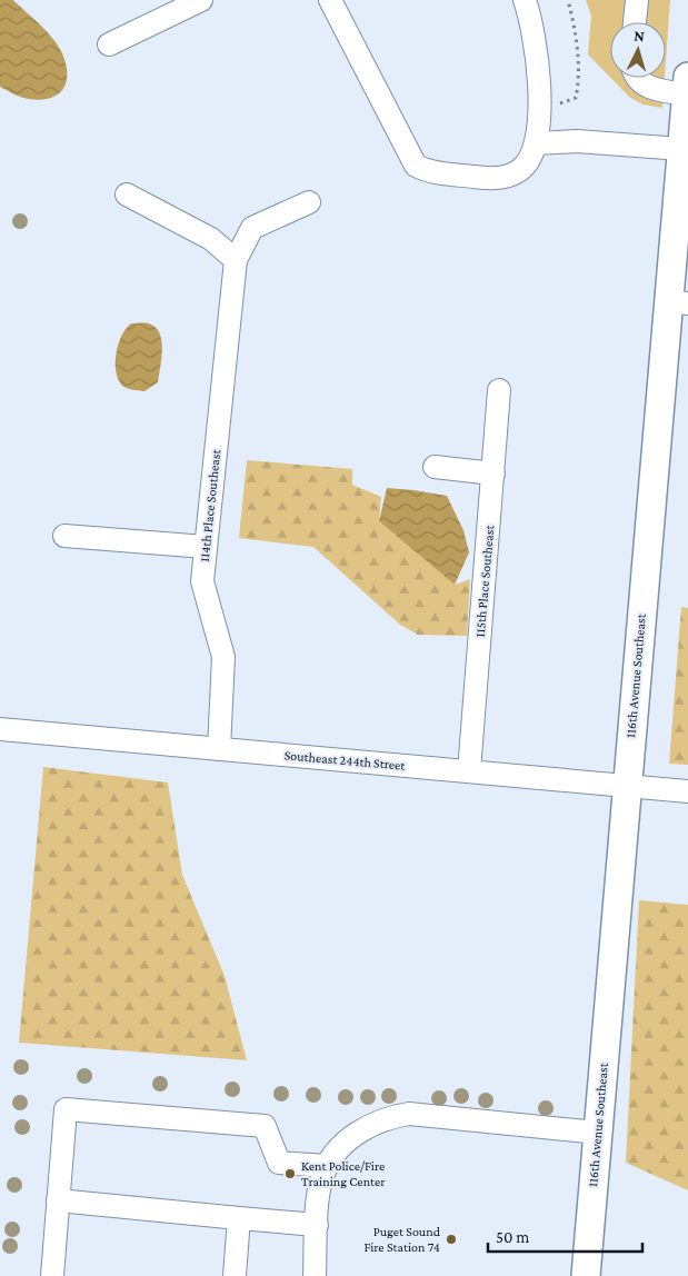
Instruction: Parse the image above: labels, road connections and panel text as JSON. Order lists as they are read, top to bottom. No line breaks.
{"streets":{"main road":["116th Avenue Southeast"],"street":["114th Place Southeast","115th Place Southeast","Southeast 244th Street"]},"crossings":[["114th Place Southeast","Southeast 244th Street"],["115th Place Southeast","Southeast 244th Street"],["116th Avenue Southeast","Southeast 244th Street"]],"places":["Kent Police/Fire Training Center","Puget Sound Fire Station 74"],"scale_bar":"50 m","north":"top"}
